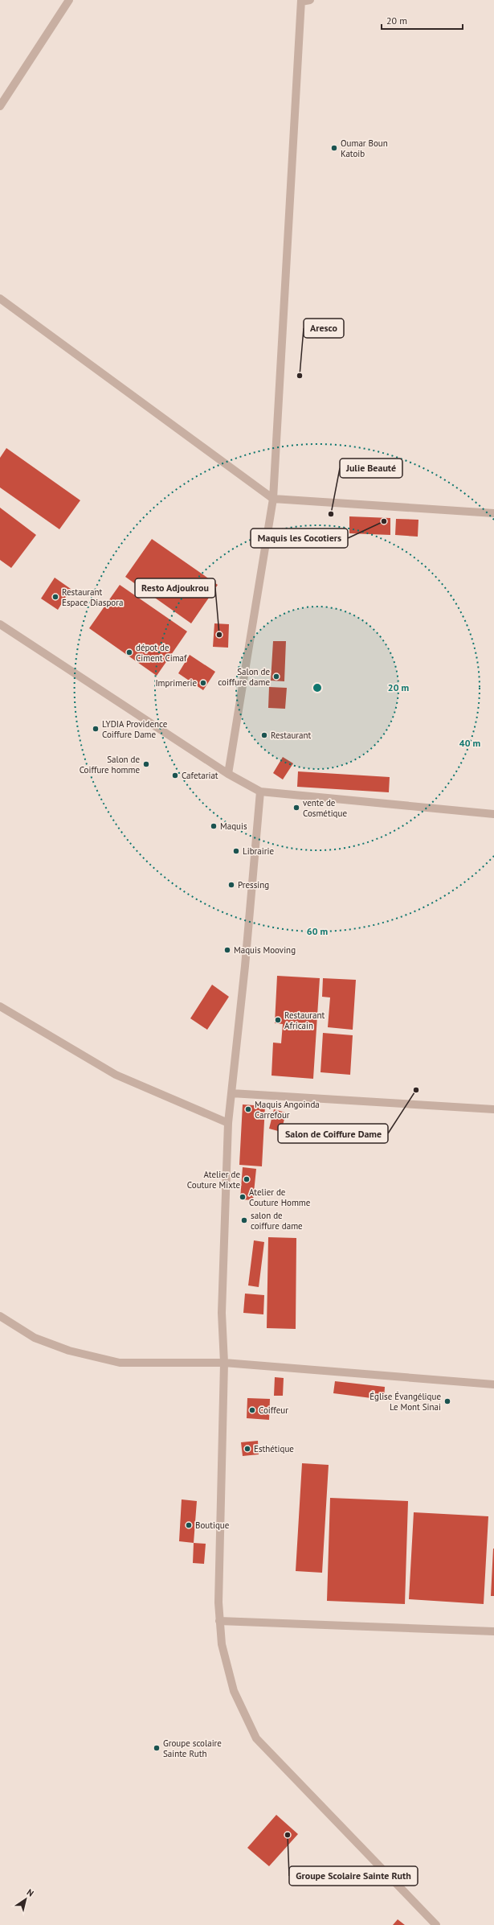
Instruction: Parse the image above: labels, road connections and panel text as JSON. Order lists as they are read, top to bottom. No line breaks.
{"places":["Oumar Boun Katoib","Aresco","Julie Beauté","Maquis les Cocotiers","Restaurant Espace Diaspora","Resto Adjoukrou","dépot de Ciment Cimaf","Salon de coiffure dame","Imprimerie","LYDIA Providence Coiffure Dame","Restaurant","Salon de Coiffure homme","Cafetariat","vente de Cosmétique","Maquis","Librairie","Pressing","Maquis Mooving","Restaurant Africain","Salon de Coiffure Dame","Maquis Angoinda Carrefour","Atelier de Couture Mixte","Atelier de Couture Homme","salon de coiffure dame","Église Évangélique Le Mont Sinai","Coiffeur","Esthétique","Boutique","Groupe scolaire Sainte Ruth","Groupe Scolaire Sainte Ruth"],"scale_bar":"20 m","north":"top right","rings":["20 m","40 m","60 m"]}
